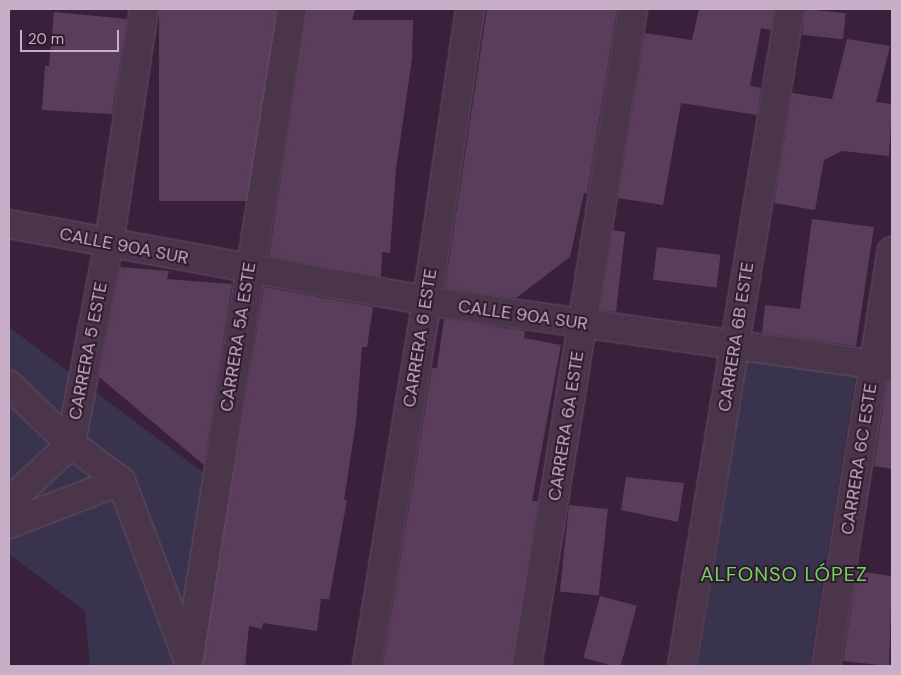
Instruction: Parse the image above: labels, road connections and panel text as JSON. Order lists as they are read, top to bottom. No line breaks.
{"streets":{"street":["CALLE 90A SUR","CARRERA 5A ESTE","CARRERA 6B ESTE","CARRERA 6 ESTE","CARRERA 5 ESTE","CARRERA 6A ESTE","CARRERA 6C ESTE"]},"crossings":[["CALLE 90A SUR","CARRERA 5A ESTE"],["CALLE 90A SUR","CARRERA 6B ESTE"],["CALLE 90A SUR","CARRERA 6 ESTE"],["CALLE 90A SUR","CARRERA 5 ESTE"],["CALLE 90A SUR","CARRERA 6A ESTE"],["CALLE 90A SUR","CARRERA 6C ESTE"]],"districts":["ALFONSO LÓPEZ"],"scale_bar":"20 m"}
